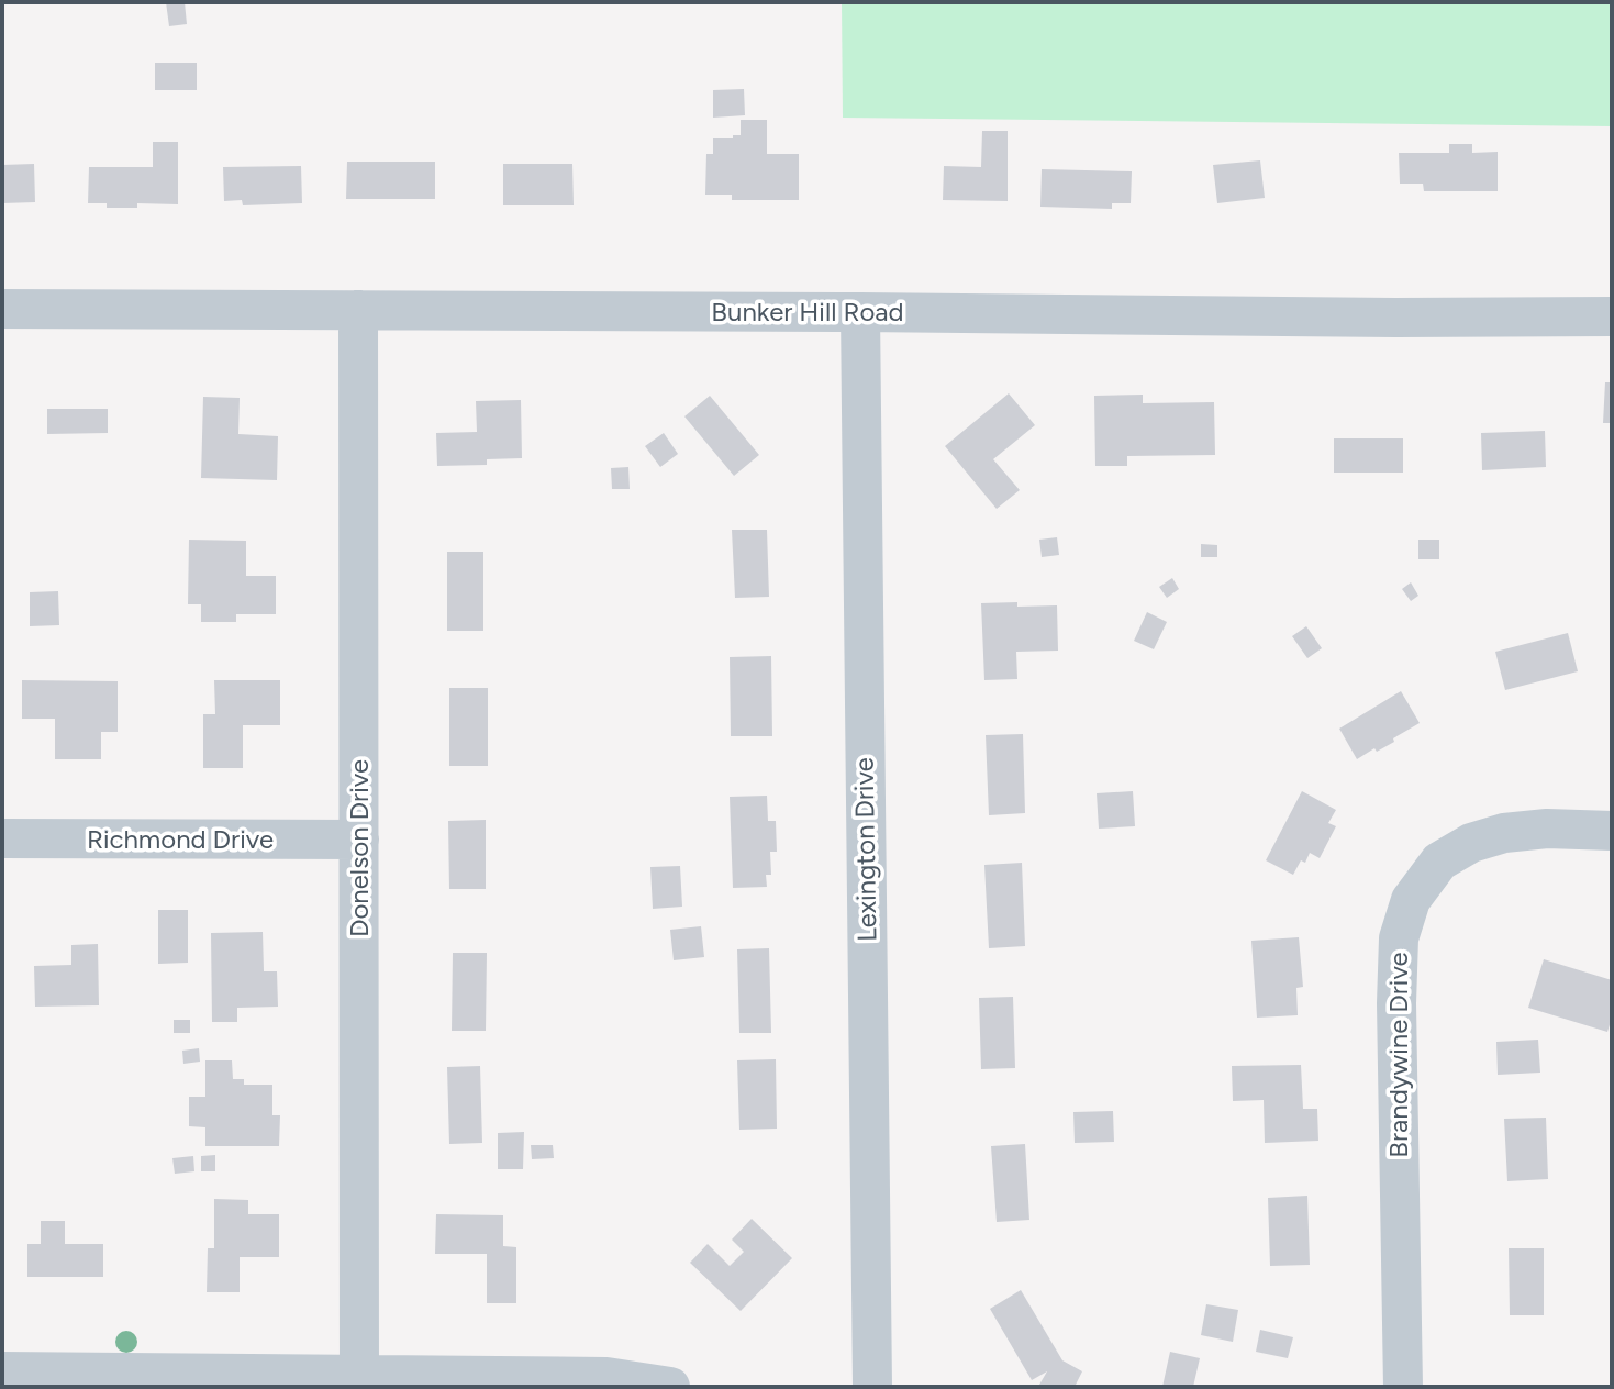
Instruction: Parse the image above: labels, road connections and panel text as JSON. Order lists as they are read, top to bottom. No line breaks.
{"streets":{"street":["Bunker Hill Road","Richmond Drive","Donelson Drive","Lexington Drive","Brandywine Drive"]},"crossings":[["Bunker Hill Road","Donelson Drive"],["Bunker Hill Road","Lexington Drive"],["Richmond Drive","Donelson Drive"]]}
